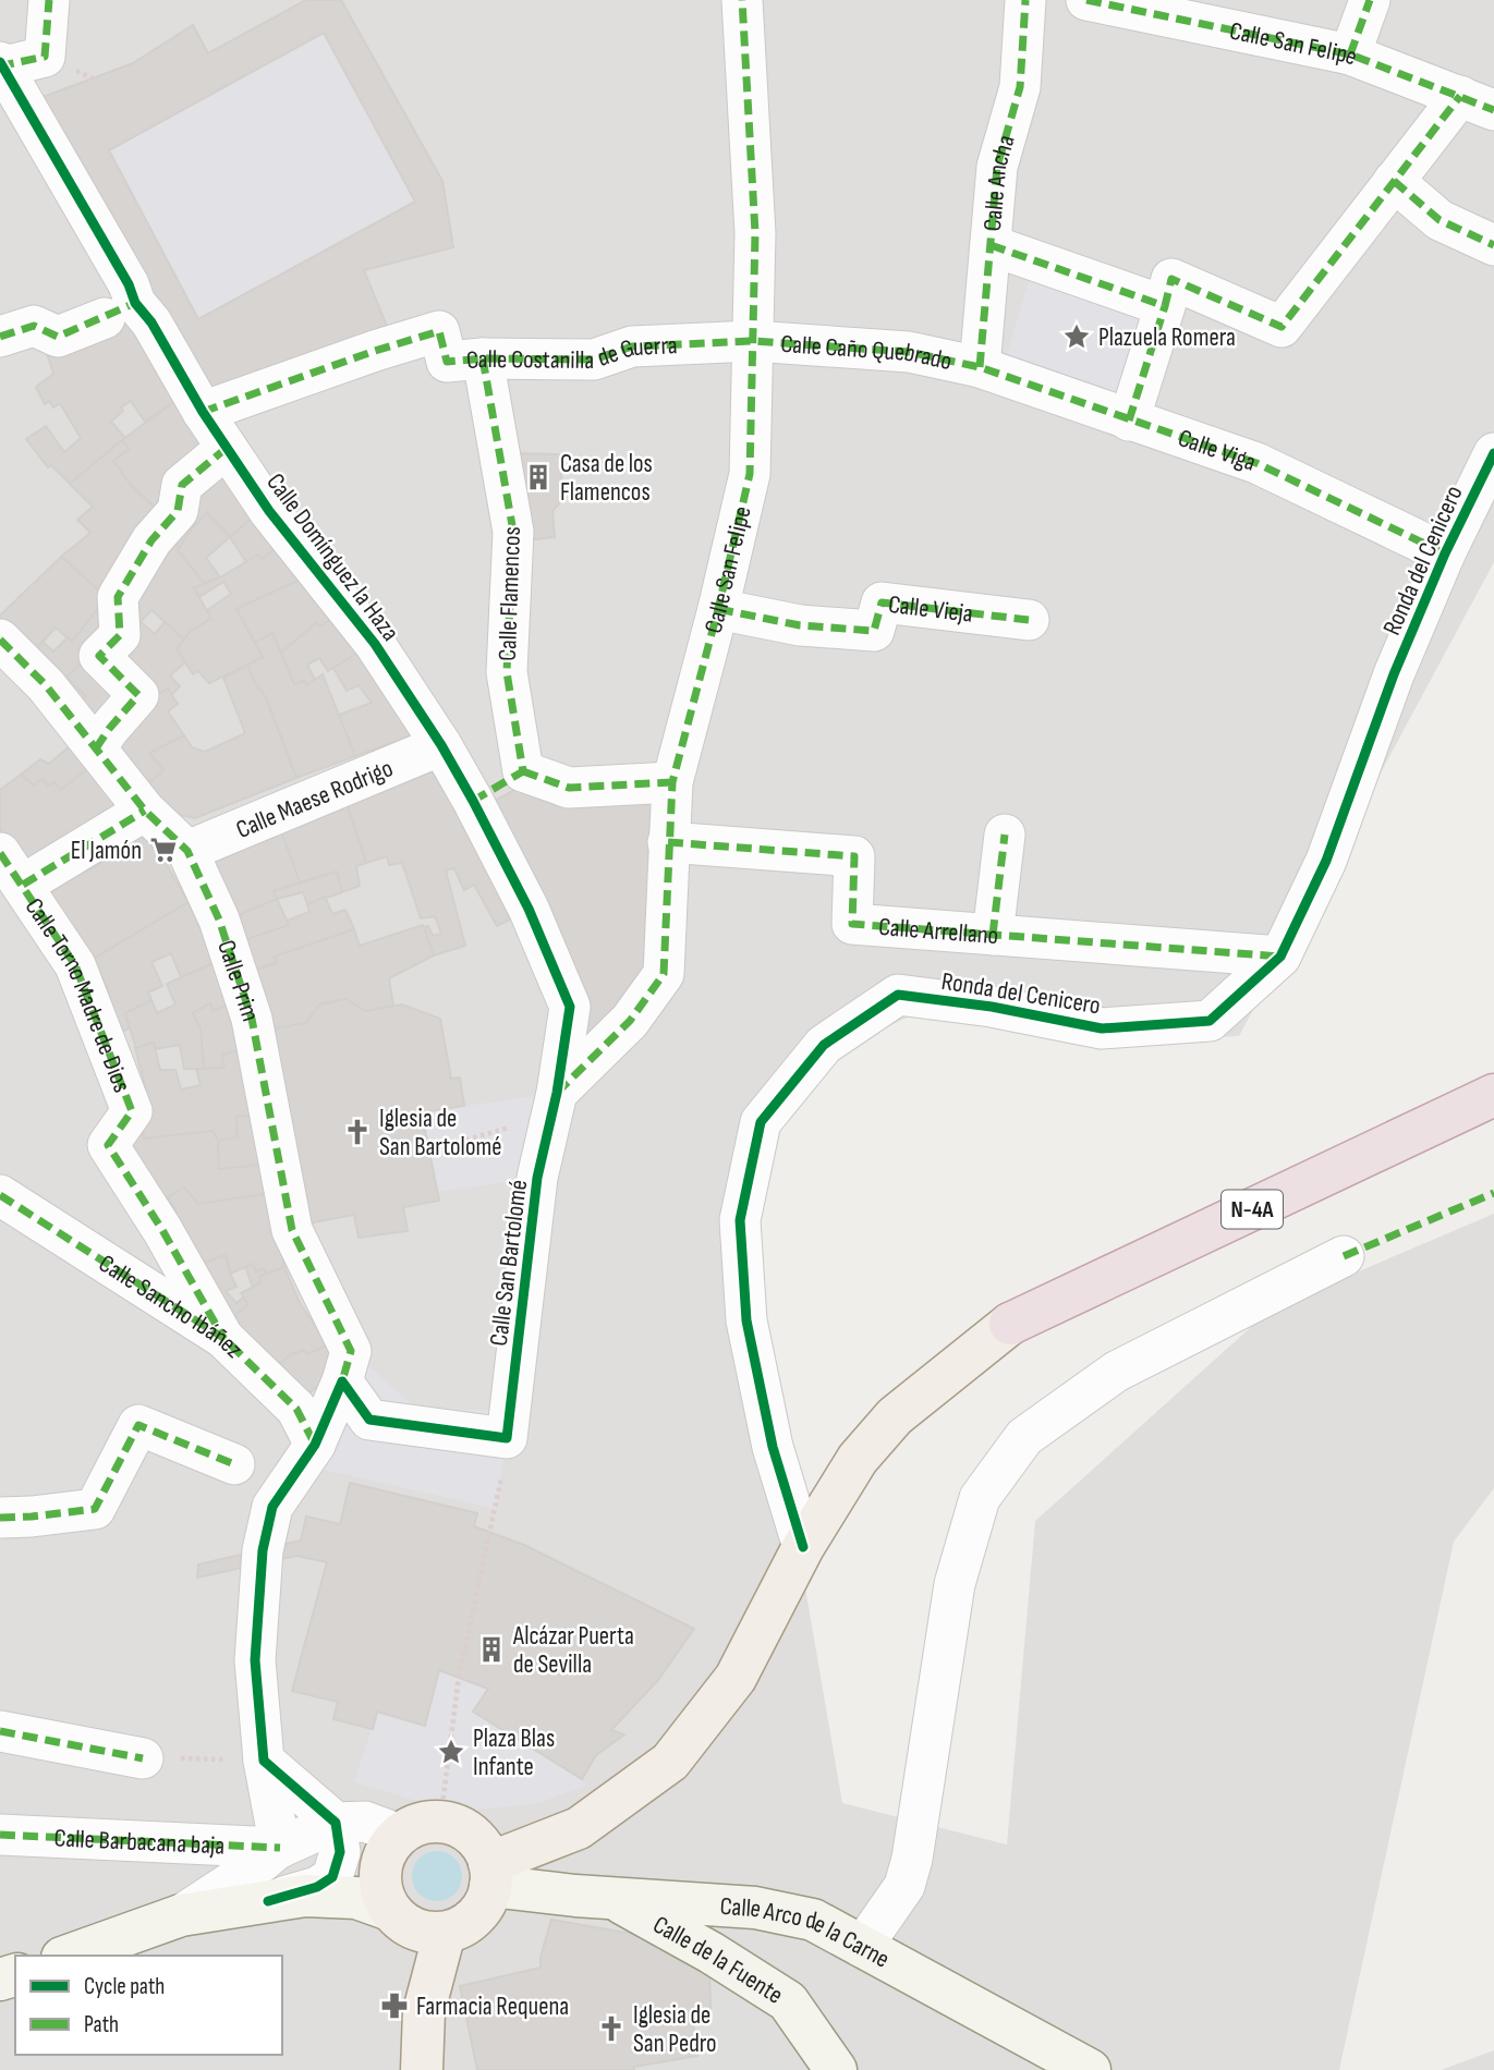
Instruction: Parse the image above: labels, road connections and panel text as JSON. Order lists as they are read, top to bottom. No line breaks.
{"streets":{"highway":["N-4A"],"street":["Calle San Felipe","Calle Ancha","Calle Costanilla de Guerra","Calle Caño Quebrado","Calle Viga","Calle Domínguez la Haza","Ronda del Cenicero","Calle Flamencos","Calle Vieja","Calle Maese Rodrigo","Calle Arrellano","Calle Prim","Calle Torno Madre de Dios","Calle San Bartolomé","Calle Sancho Ibáñez","Calle Barbacana baja","Calle Arco de la Carne","Calle de la Fuente"]},"crossings":[["Calle San Felipe","Calle Costanilla de Guerra"],["Calle San Felipe","Calle Caño Quebrado"],["Calle San Felipe","Calle Domínguez la Haza"],["Calle San Felipe","Calle Vieja"],["Calle San Felipe","Calle Arrellano"],["Calle San Felipe","Calle San Bartolomé"],["Calle Ancha","Calle Caño Quebrado"],["Calle Ancha","Calle Viga"],["Calle Costanilla de Guerra","Calle Caño Quebrado"],["Calle Costanilla de Guerra","Calle Domínguez la Haza"],["Calle Costanilla de Guerra","Calle Flamencos"],["Calle Caño Quebrado","Calle Viga"],["Calle Viga","Ronda del Cenicero"],["Calle Domínguez la Haza","Calle Maese Rodrigo"],["Calle Domínguez la Haza","Calle San Bartolomé"],["Ronda del Cenicero","Calle Arrellano"],["Calle Maese Rodrigo","Calle Prim"],["Calle Prim","Calle Sancho Ibáñez"],["Calle Prim","Calle Barbacana baja"],["Calle Torno Madre de Dios","Calle Sancho Ibáñez"],["Calle Arco de la Carne","Calle de la Fuente"]],"places":{"place":["Plazuela Romera","Plaza Blas Infante"],"building":["Casa de los Flamencos","Alcázar Puerta de Sevilla"],"supermarket":["El Jamón"],"church":["Iglesia de San Bartolomé","Iglesia de San Pedro"],"pharmacy":["Farmacia Requena"]},"legend":["Cycle path","Path"]}
